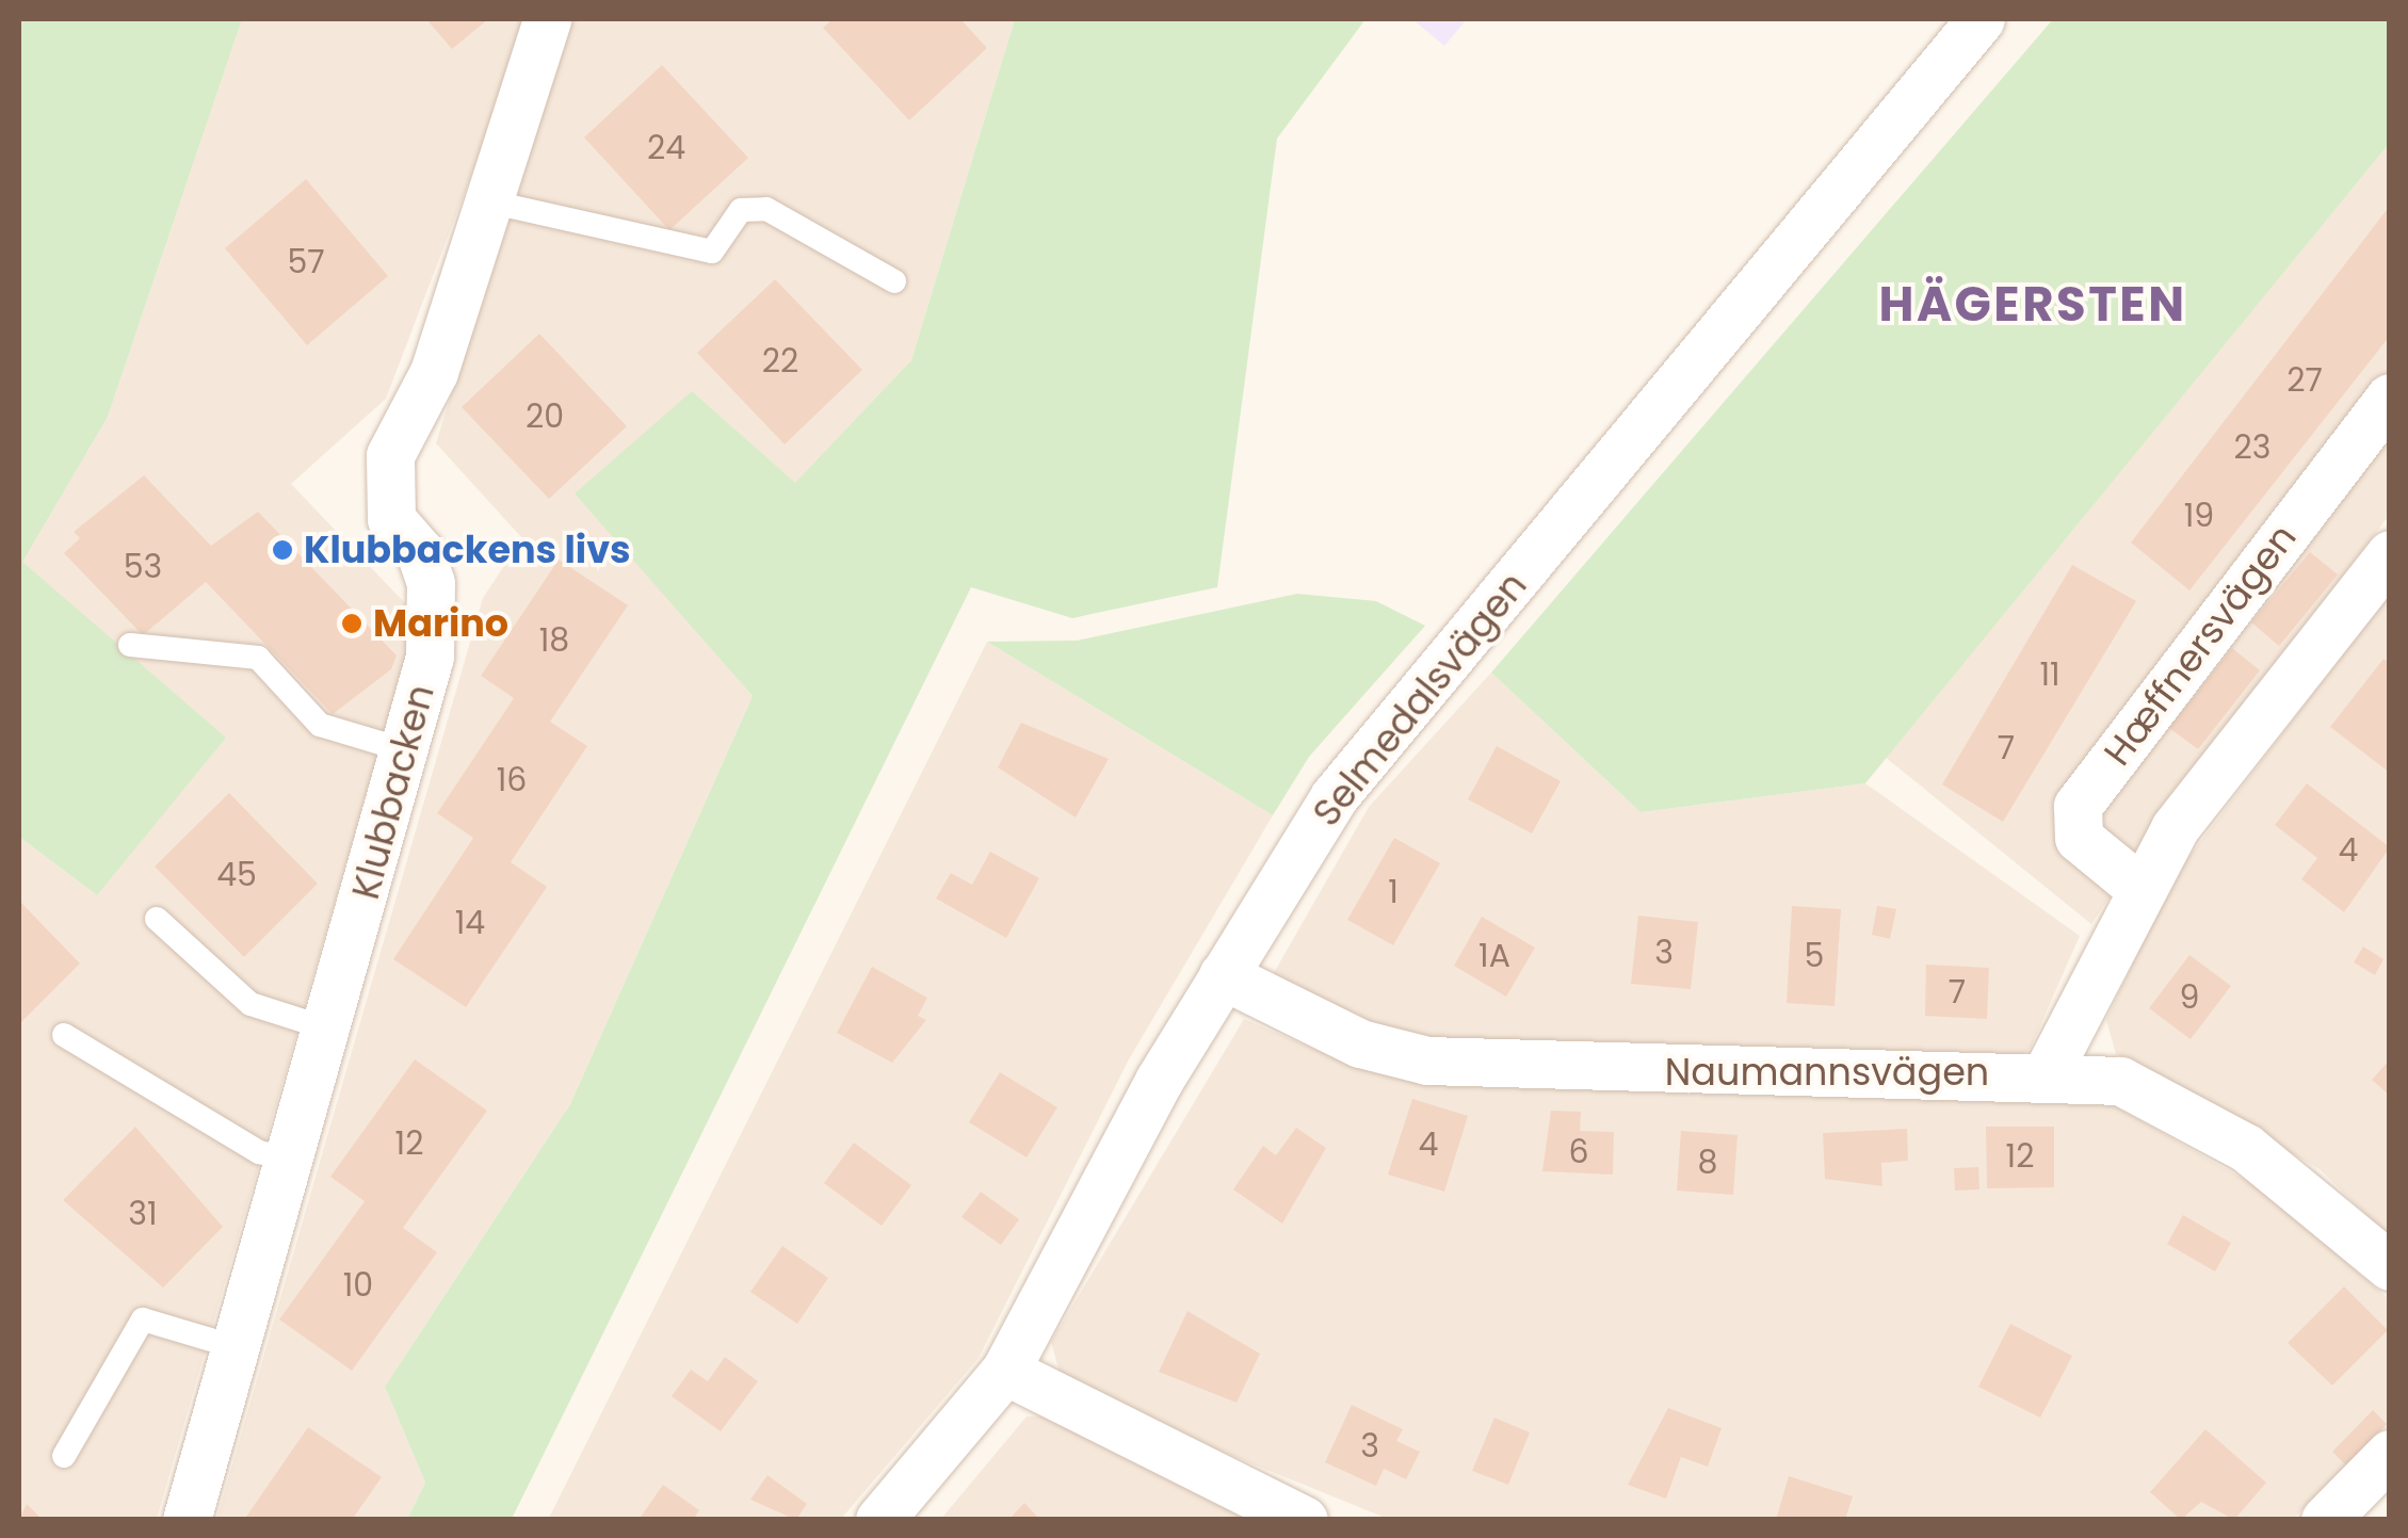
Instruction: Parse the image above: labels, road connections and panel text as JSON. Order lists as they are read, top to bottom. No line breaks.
{"streets":{"street":["Hæffnersvägen","Selmedalsvägen","Klubbacken","Naumannsvägen"]},"crossings":[["Selmedalsvägen","Naumannsvägen"]],"districts":["HÄGERSTEN"],"places":["Klubbackens livs","Marino"],"house_numbers":["24","57","22","27","20","23","19","53","18","11","7","16","4","45","1","14","3","1A","5","7","9","12","4","6","12","8","31","10","3"]}
